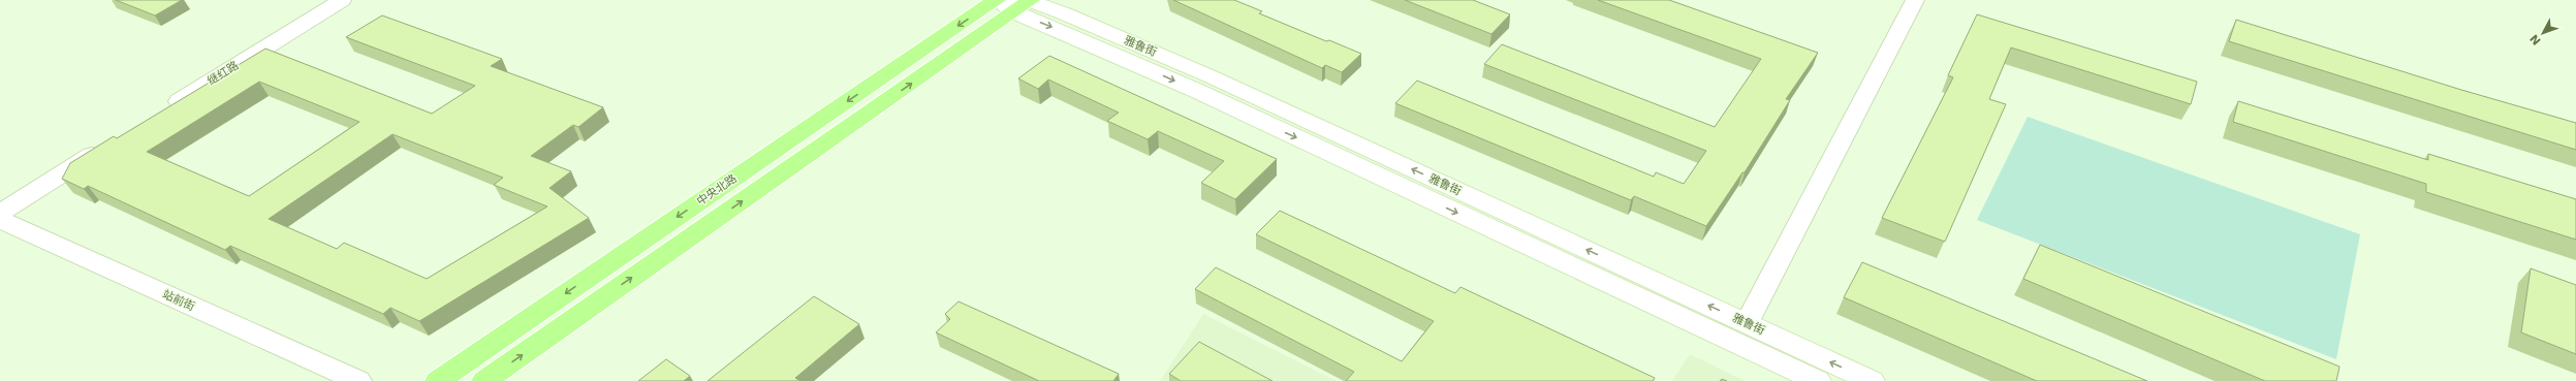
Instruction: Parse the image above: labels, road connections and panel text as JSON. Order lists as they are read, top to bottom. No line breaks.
{"streets":{"main road":["雅鲁街","继红路","中央北路","站前街"]},"crossings":[["雅鲁街","中央北路"]],"north":"bottom left"}
